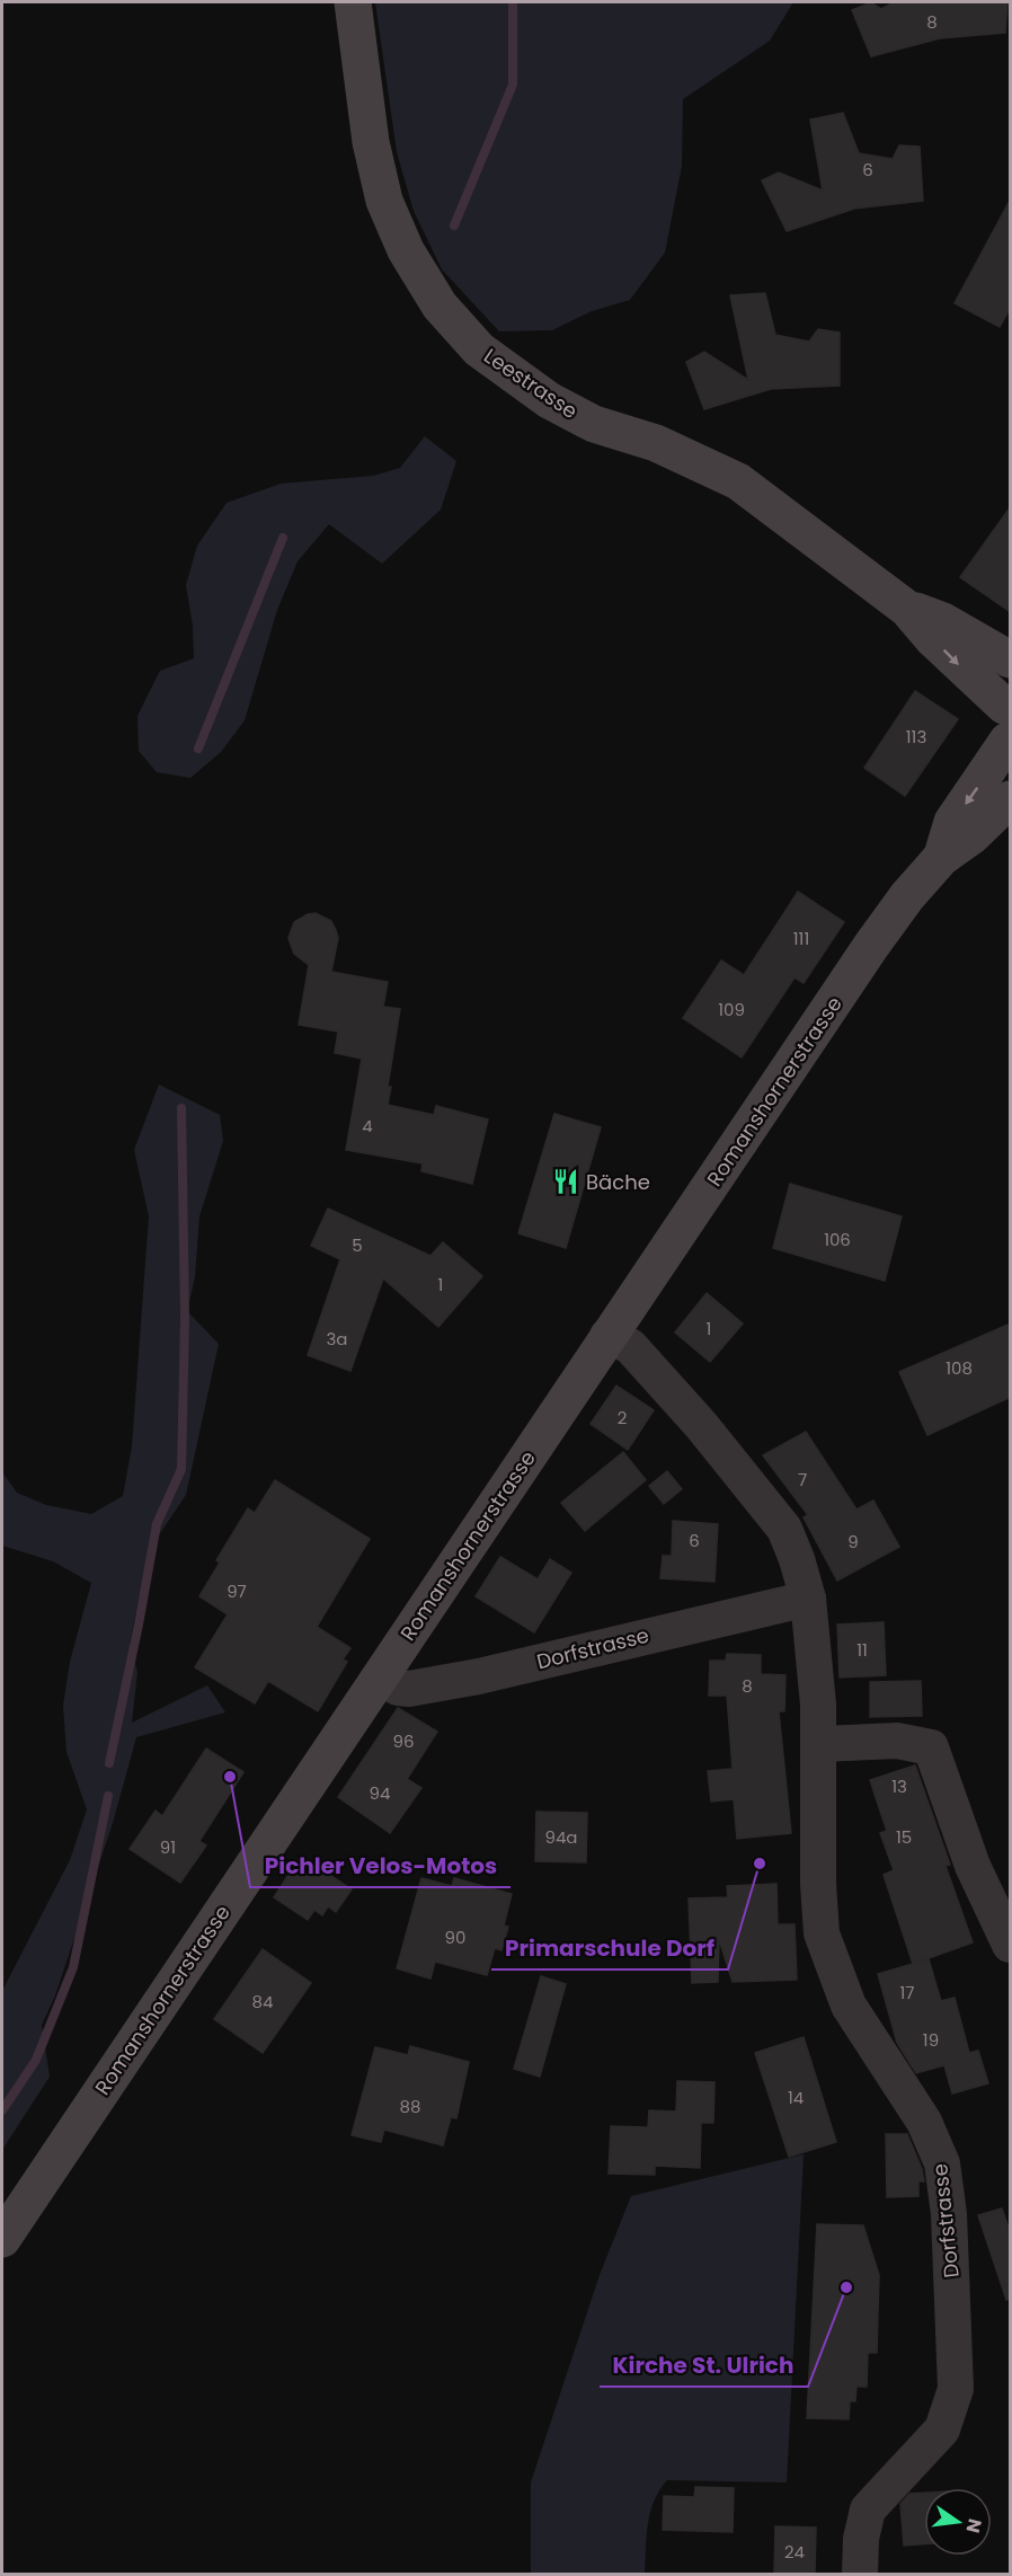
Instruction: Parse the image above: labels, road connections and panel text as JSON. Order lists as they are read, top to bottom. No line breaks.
{"streets":{"main road":["Leestrasse","Romanshornerstrasse"],"street":["Dorfstrasse"]},"crossings":[["Leestrasse","Romanshornerstrasse"],["Romanshornerstrasse","Dorfstrasse"]],"places":{"restaurant":["Bäche"],"other":["Pichler Velos-Motos","Primarschule Dorf","Kirche St. Ulrich"]},"house_numbers":["8","6","113","111","109","4","106","5","1","1","3a","108","2","7","6","9","97","11","8","96","13","94","94a","15","91","90","17","84","19","14","88","24"],"north":"right"}
